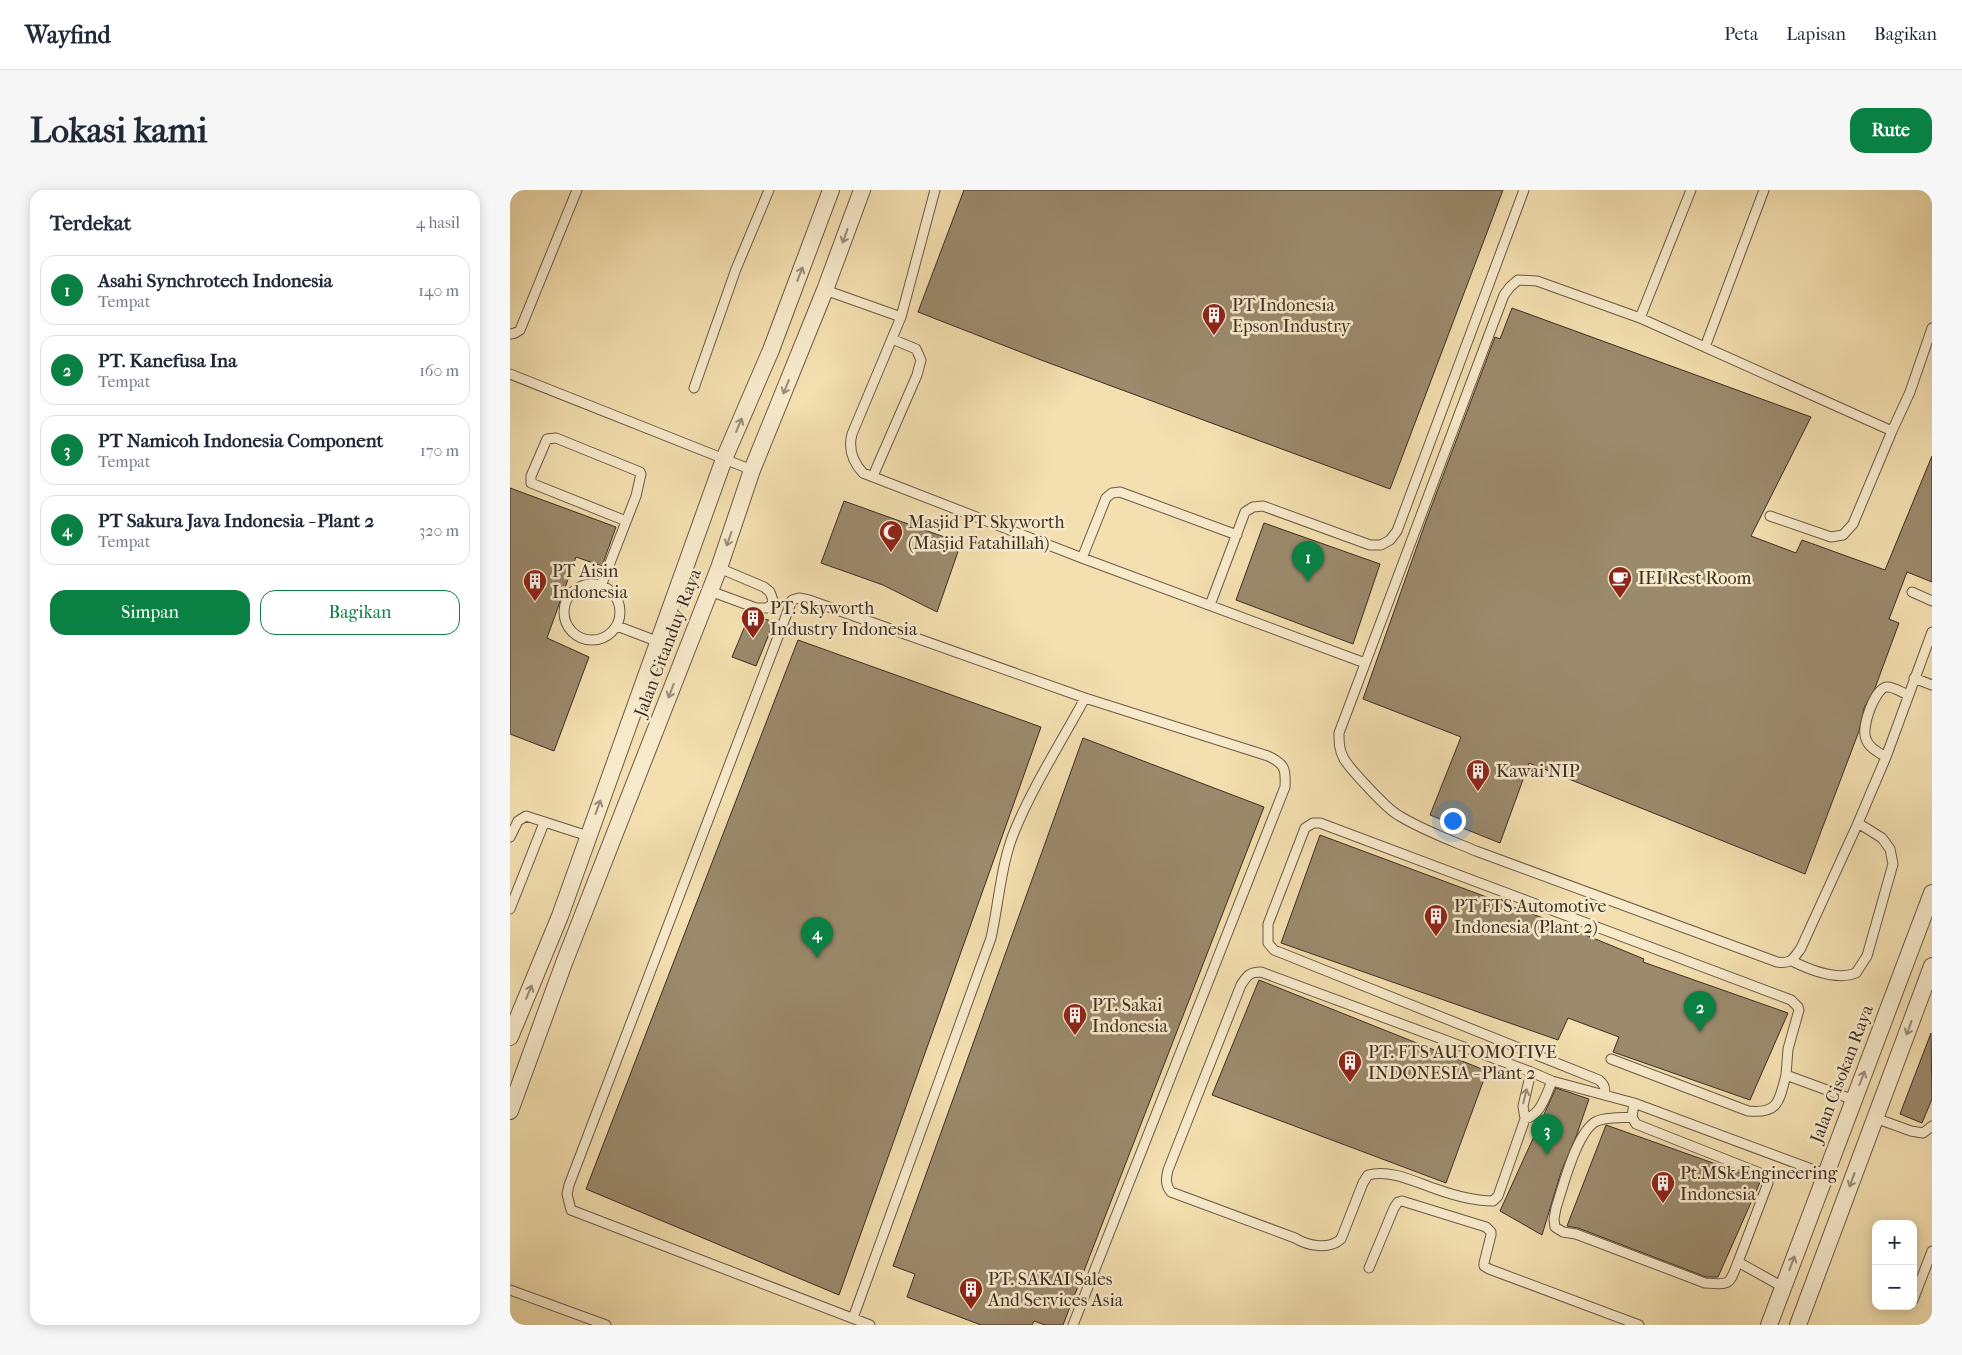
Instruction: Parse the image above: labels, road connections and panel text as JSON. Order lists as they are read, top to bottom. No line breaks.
{"streets":{"street":["Jalan Citanduy Raya","Jalan Cisokan Raya"]},"places":{"building":["PT Indonesia Epson Industry","PT Aisin Indonesia","PT. Skyworth Industry Indonesia","Kawai NIP","PT FTS Automotive Indonesia (Plant 2)","PT. Sakai Indonesia","PT. FTS AUTOMOTIVE INDONESIA - Plant 2","Pt.MSk Engineering Indonesia","PT. SAKAI Sales And Services Asia"],"mosque":["Masjid PT Skyworth (Masjid Fatahillah)"],"cafe":["IEI Rest Room"]},"page":{"header":"Wayfind","nav":["Peta","Lapisan","Bagikan"],"buttons":["Rute",["Simpan","Bagikan"]],"title":"Lokasi kami","heading":["Terdekat","4 hasil"],"list":[{"mark":"1","name":"Asahi Synchrotech Indonesia","note":"Tempat","value":"140 m"},{"mark":"2","name":"PT. Kanefusa Ina","note":"Tempat","value":"160 m"},{"mark":"3","name":"PT Namicoh Indonesia Component","note":"Tempat","value":"170 m"},{"mark":"4","name":"PT Sakura Java Indonesia - Plant 2","note":"Tempat","value":"320 m"}],"pins":["1","4","2","3"],"map_buttons":["+","−"]}}
